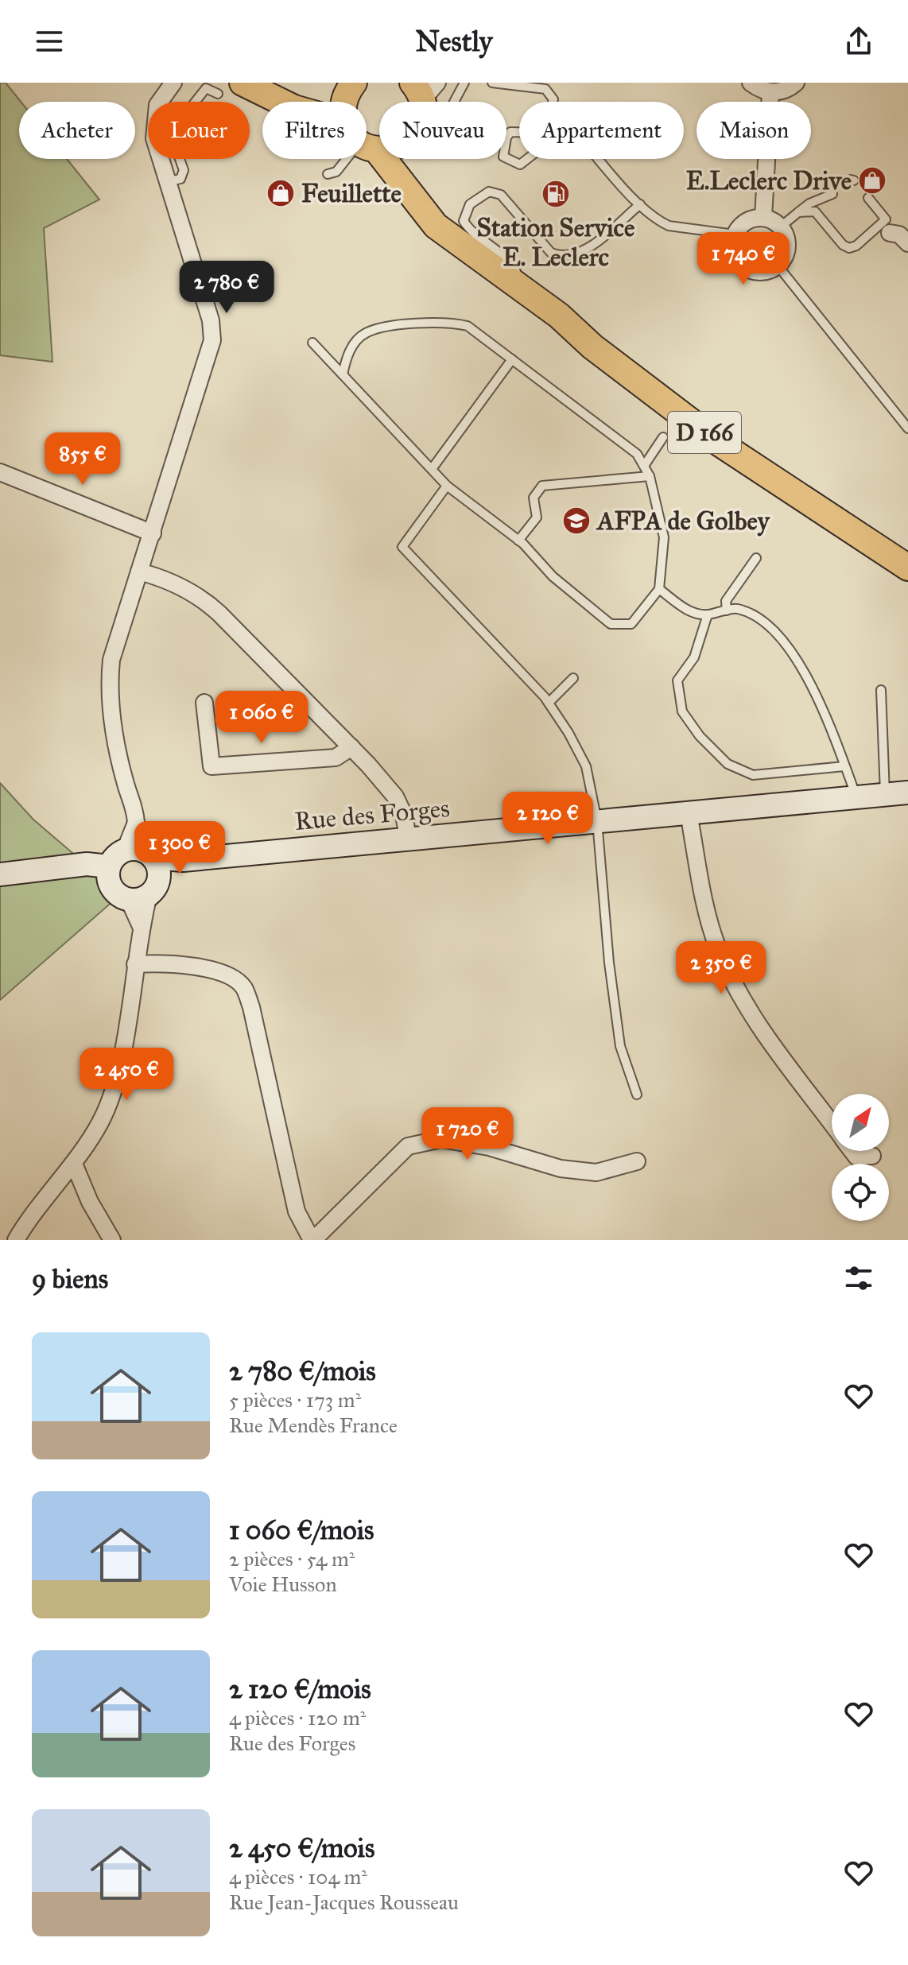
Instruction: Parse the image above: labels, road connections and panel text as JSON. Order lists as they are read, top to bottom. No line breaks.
{"streets":{"main road":["D 166","Rue des Forges"]},"places":{"shop":["E.Leclerc Drive","Feuillette"],"fuel station":["Station Service E. Leclerc"],"school or university":["AFPA de Golbey"]},"north":"top right","page":{"header":"Nestly","chip":["Acheter","Louer","Filtres","Nouveau","Appartement","Maison"],"price":["1 740 €","2 780 €","855 €","1 060 €","2 120 €","1 300 €","2 350 €","2 450 €","1 720 €"],"heading":"9 biens","list":[{"name":"2 780 €/mois","note":"5 pièces · 173 m² · Rue Mendès France"},{"name":"1 060 €/mois","note":"2 pièces · 54 m² · Voie Husson"},{"name":"2 120 €/mois","note":"4 pièces · 120 m² · Rue des Forges"},{"name":"2 450 €/mois","note":"4 pièces · 104 m² · Rue Jean-Jacques Rousseau"}]}}
